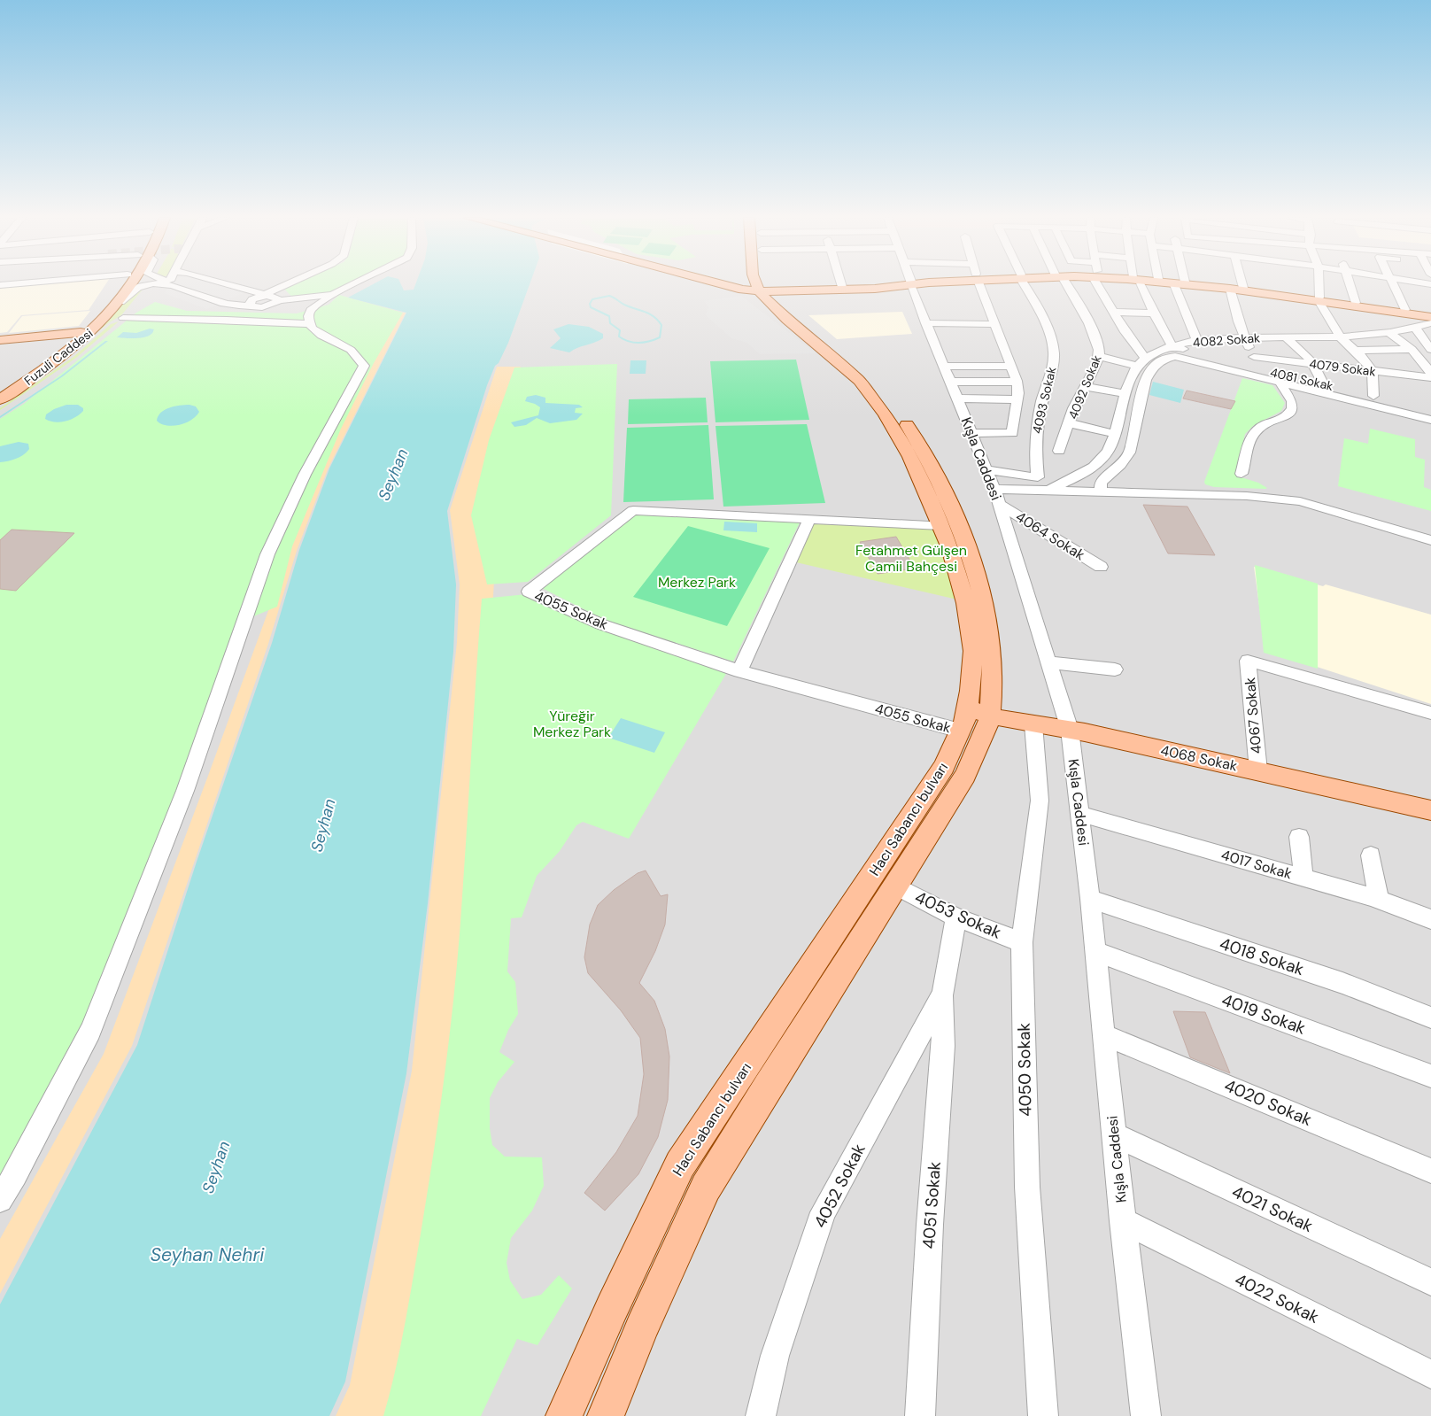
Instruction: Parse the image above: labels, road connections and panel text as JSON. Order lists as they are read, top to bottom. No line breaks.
{"streets":{"main road":["Fuzuli Caddesi","4068 Sokak","Hacı Sabancı bulvarı"],"street":["4082 Sokak","4079 Sokak","4081 Sokak","4092 Sokak","4093 Sokak","Kışla Caddesi","4064 Sokak","4055 Sokak","4067 Sokak","4017 Sokak","4053 Sokak","4018 Sokak","4019 Sokak","4050 Sokak","4020 Sokak","4052 Sokak","4051 Sokak","4021 Sokak","4022 Sokak"]},"crossings":[["4082 Sokak","4081 Sokak"],["4093 Sokak","Kışla Caddesi"],["Kışla Caddesi","4064 Sokak"],["Kışla Caddesi","4068 Sokak"],["Kışla Caddesi","4017 Sokak"],["Kışla Caddesi","4018 Sokak"],["Kışla Caddesi","4019 Sokak"],["Kışla Caddesi","4020 Sokak"],["Kışla Caddesi","4021 Sokak"],["Kışla Caddesi","4022 Sokak"],["4055 Sokak","4068 Sokak"],["4055 Sokak","Hacı Sabancı bulvarı"],["4067 Sokak","4068 Sokak"],["4068 Sokak","Hacı Sabancı bulvarı"],["4068 Sokak","4050 Sokak"],["Hacı Sabancı bulvarı","4053 Sokak"],["4053 Sokak","4050 Sokak"],["4053 Sokak","4051 Sokak"],["4052 Sokak","4051 Sokak"]],"water":["Seyhan","Seyhan Nehri"],"parks":["Fetahmet Gülşen Camii Bahçesi","Merkez Park","Yüreğir Merkez Park"]}
